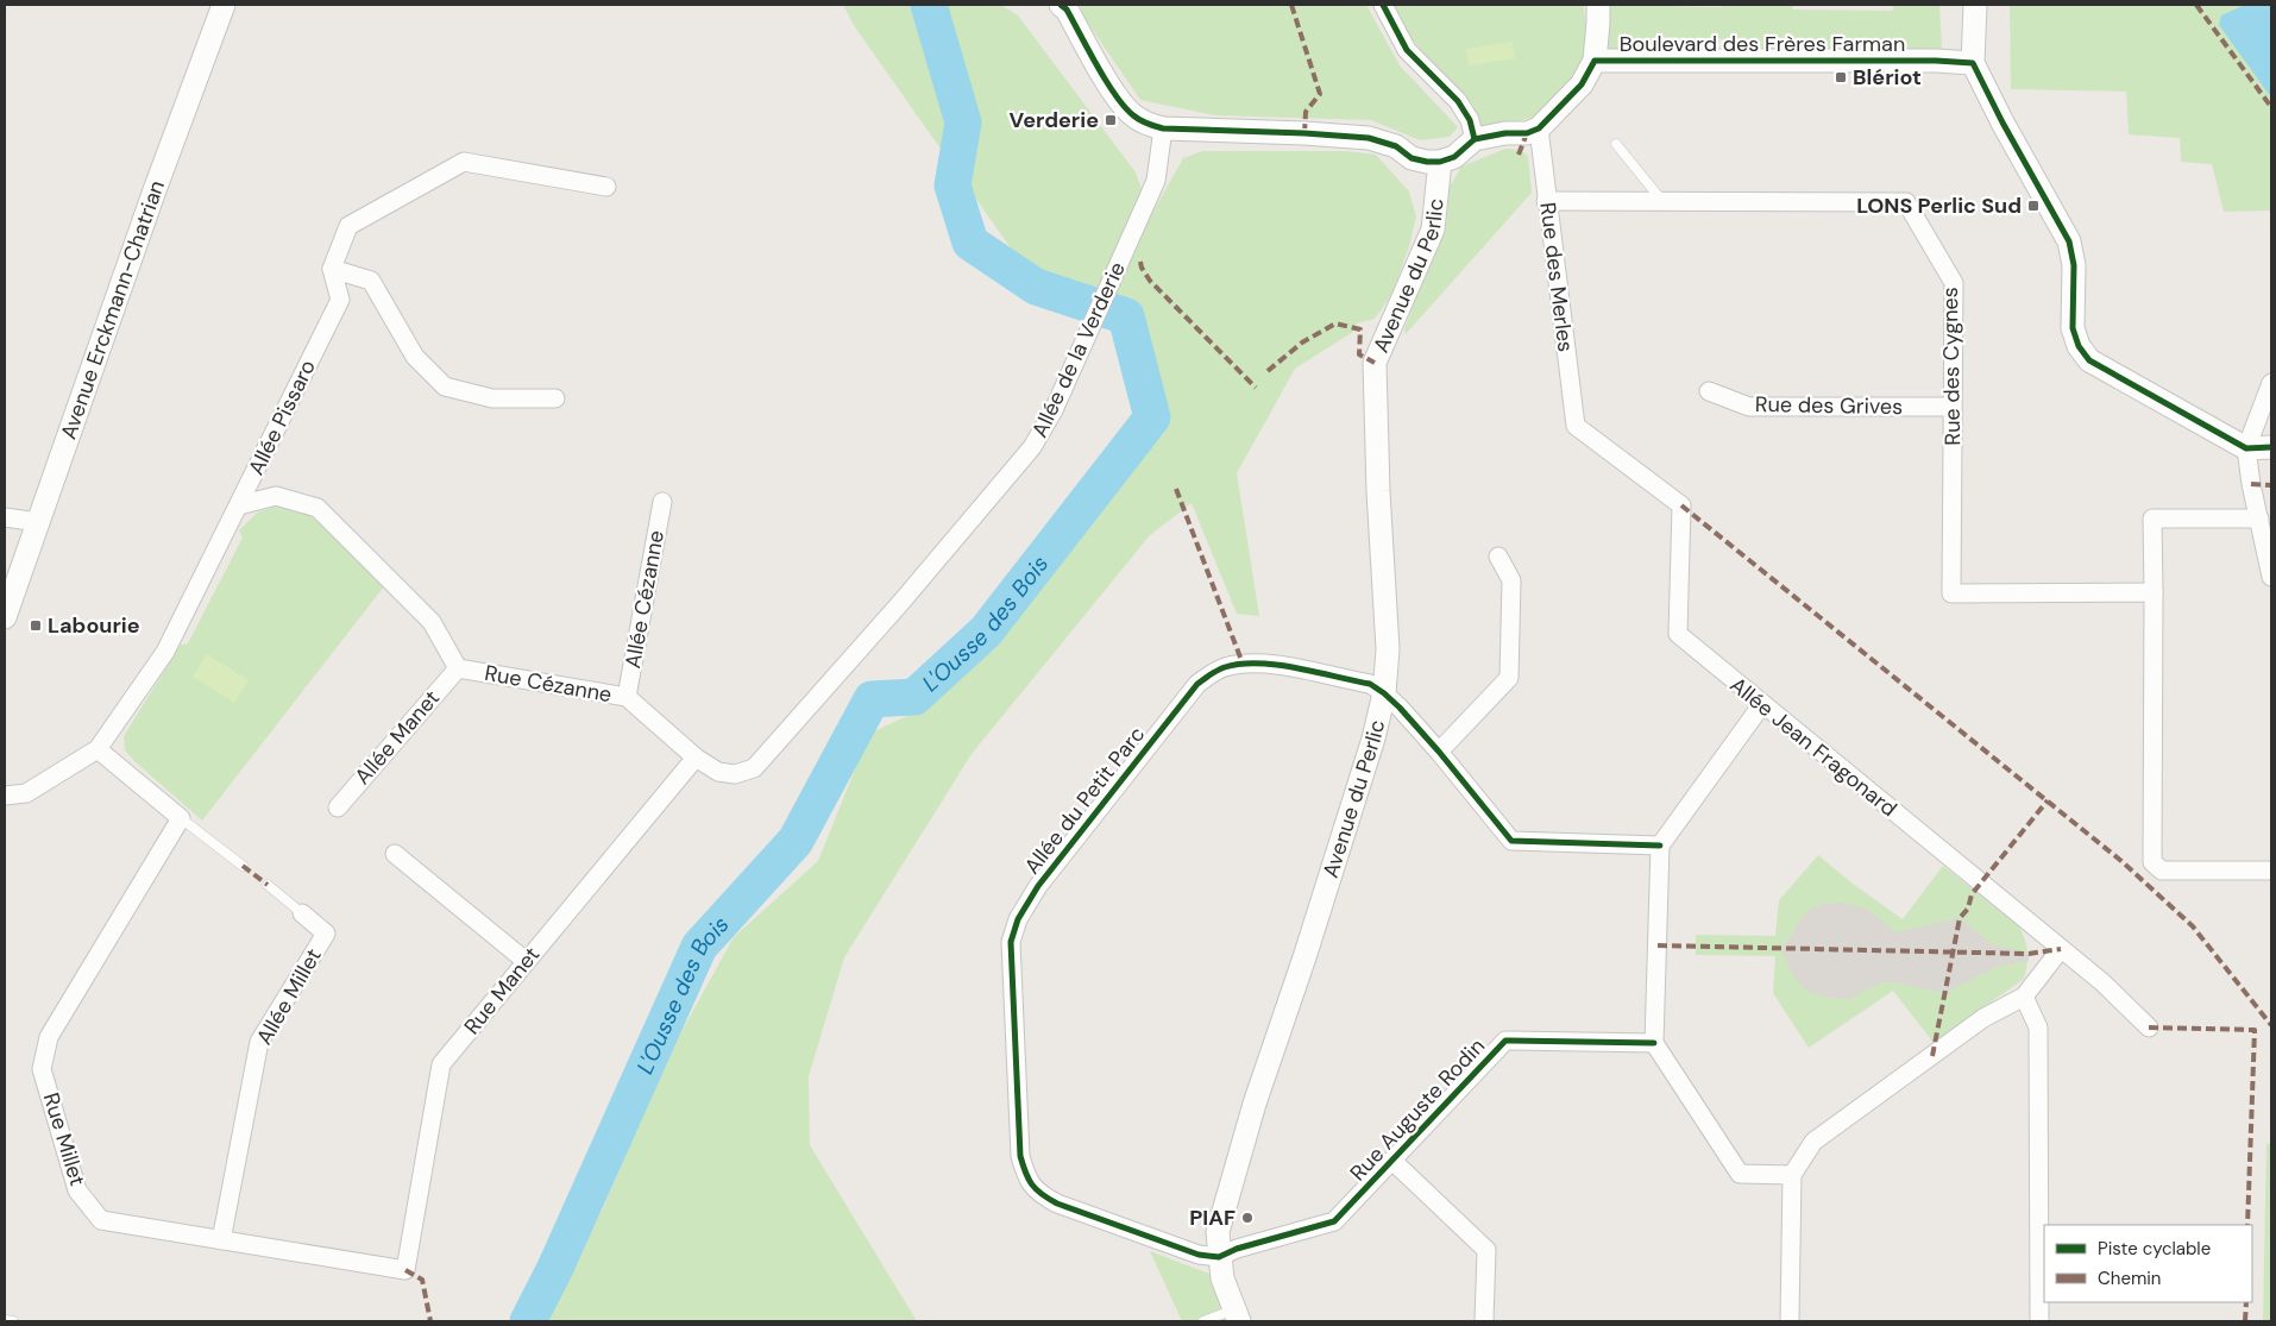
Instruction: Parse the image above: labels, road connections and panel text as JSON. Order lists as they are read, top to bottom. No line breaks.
{"streets":{"street":["Boulevard des Frères Farman","Avenue du Perlic","Rue des Merles","Avenue Erckmann-Chatrian","Allée de la Verderie","Rue des Cygnes","Rue des Grives","Allée Pissaro","Allée Cézanne","Rue Cézanne","Allée Manet","Allée Jean Fragonard","Allée du Petit Parc","Rue Manet","Allée Millet","Rue Auguste Rodin","Rue Millet"]},"crossings":[["Boulevard des Frères Farman","Rue des Merles"],["Avenue du Perlic","Allée du Petit Parc"],["Avenue du Perlic","Rue Auguste Rodin"],["Rue des Merles","Rue des Cygnes"],["Rue des Merles","Allée Jean Fragonard"],["Allée de la Verderie","Rue Cézanne"],["Rue des Cygnes","Rue des Grives"],["Allée Pissaro","Rue Cézanne"],["Allée Cézanne","Rue Cézanne"],["Rue Cézanne","Allée Manet"],["Rue Cézanne","Rue Manet"],["Allée du Petit Parc","Rue Auguste Rodin"],["Rue Manet","Rue Millet"],["Allée Millet","Rue Millet"]],"water":["L'Ousse des Bois"],"places":{"transit":["Blériot","Verderie","LONS Perlic Sud","Labourie"],"other":["PIAF"]},"legend":["Piste cyclable","Chemin"]}
